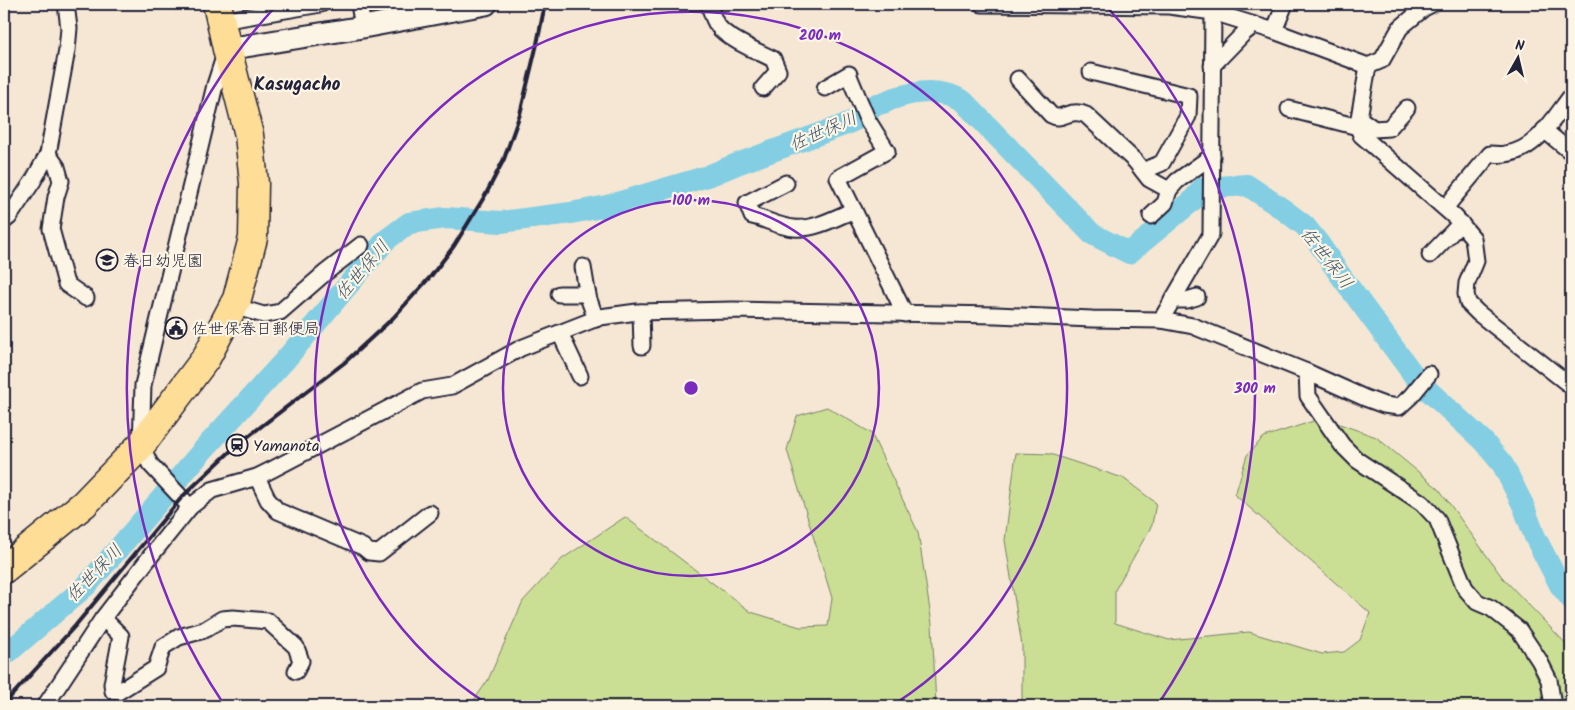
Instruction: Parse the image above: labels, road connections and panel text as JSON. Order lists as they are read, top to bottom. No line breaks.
{"districts":["Kasugacho"],"water":["佐世保川"],"places":{"school or university":["春日幼児園"],"public building":["佐世保春日郵便局"],"station":["Yamanota"]},"north":"top","rings":["200 m","100 m","300 m"]}
